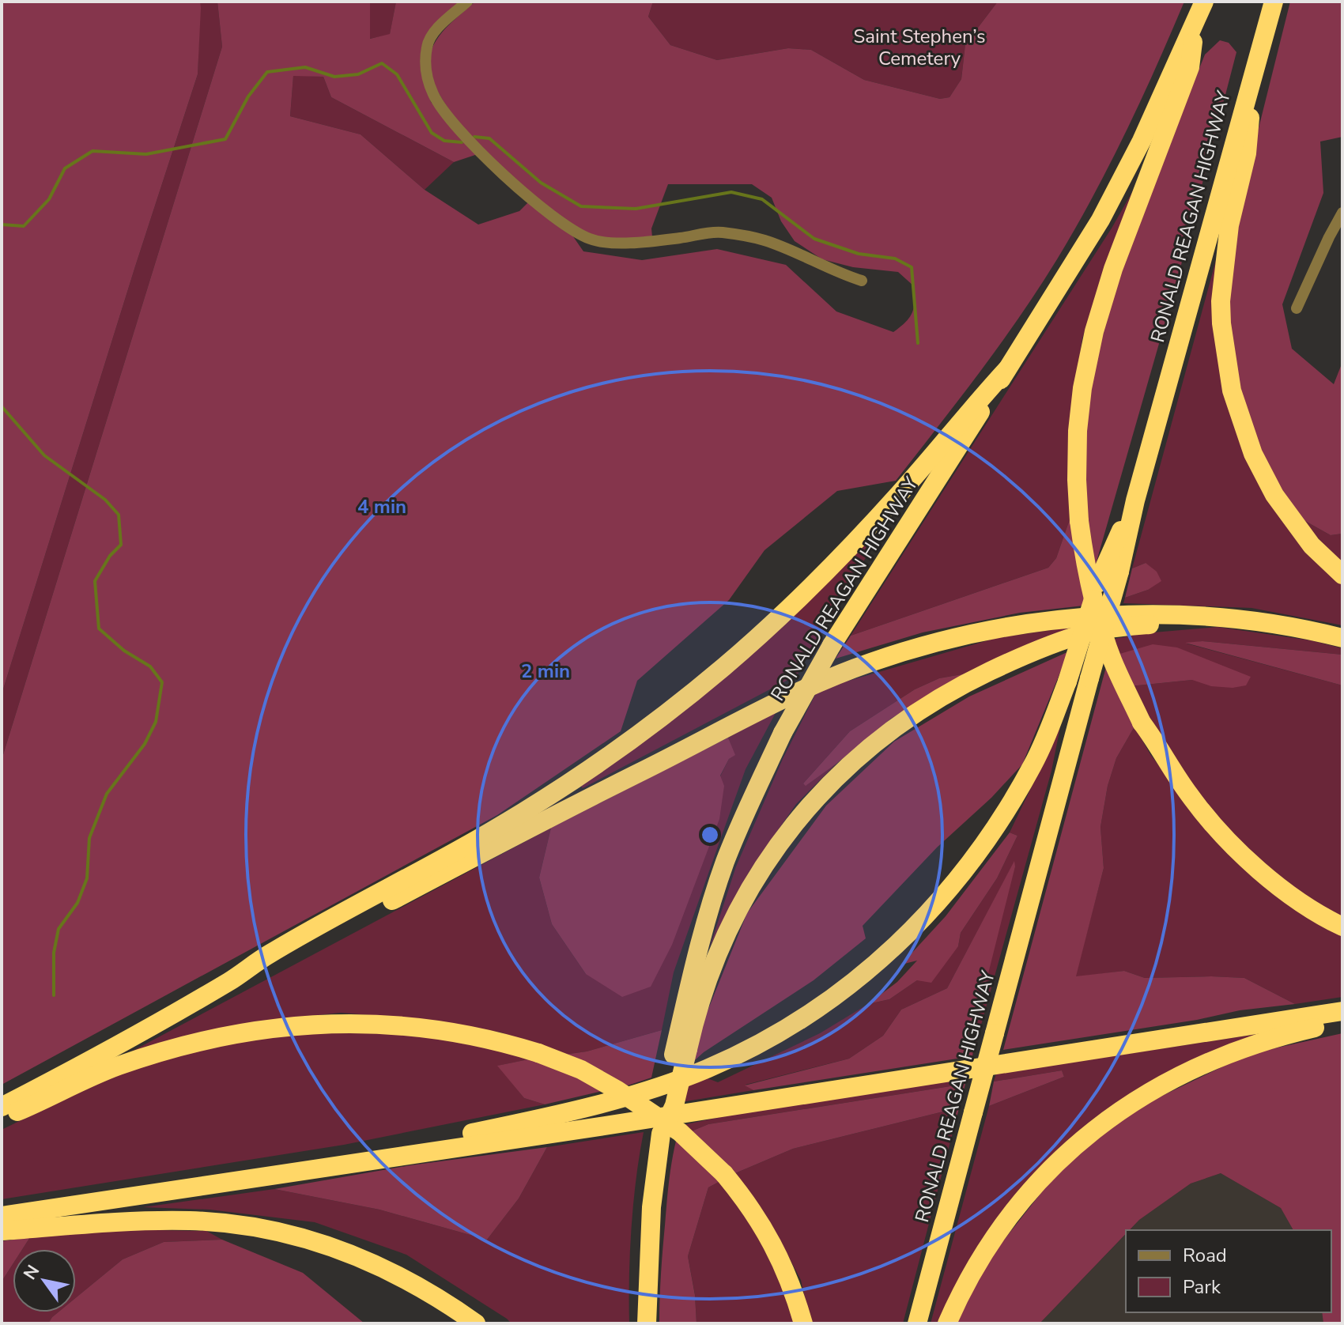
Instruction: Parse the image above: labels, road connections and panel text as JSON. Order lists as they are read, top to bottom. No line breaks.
{"streets":{"highway":["RONALD REAGAN HIGHWAY"]},"parks":["Saint Stephen’s Cemetery"],"legend":["Road","Park"],"north":"top left","rings":["4 min","2 min"]}
